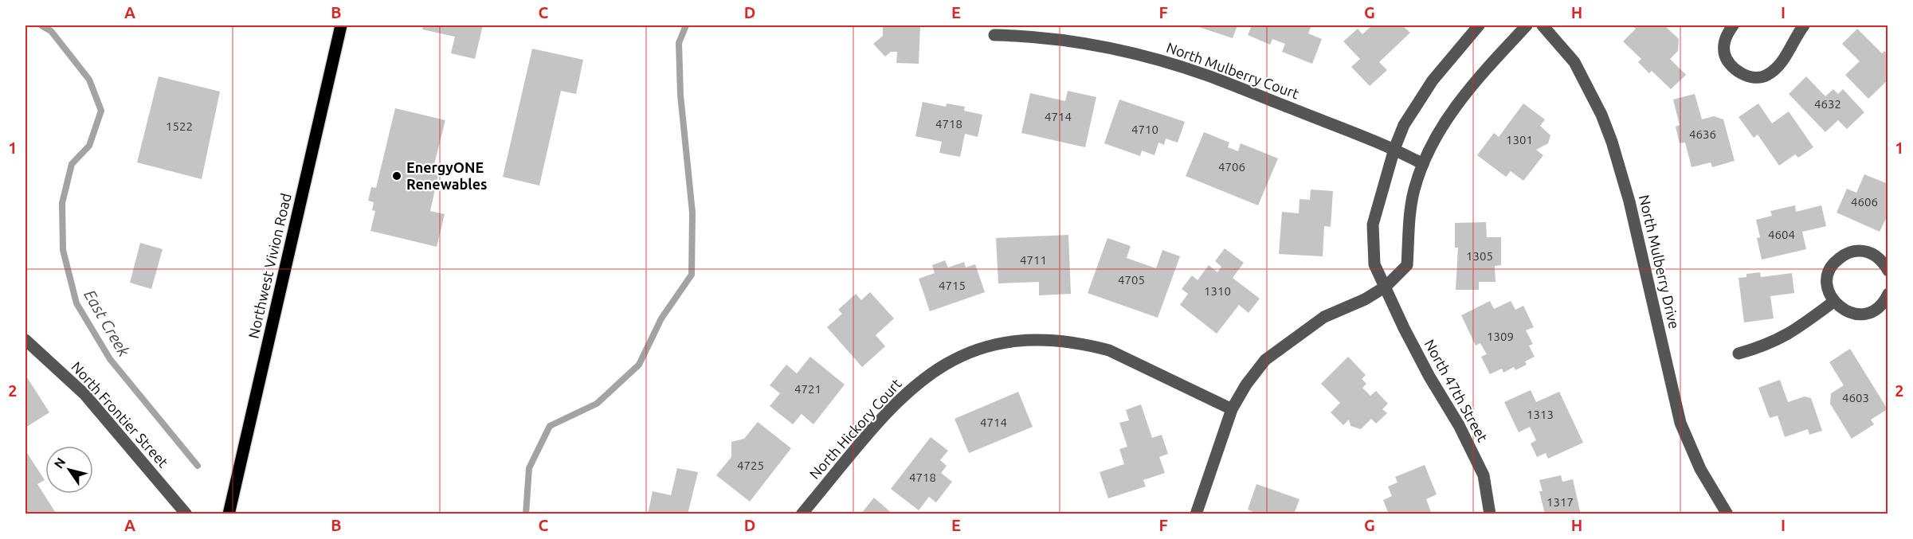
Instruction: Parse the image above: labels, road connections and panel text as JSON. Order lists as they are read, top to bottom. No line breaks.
{"streets":{"main road":["Northwest Vivion Road"],"street":["North Mulberry Court","North Mulberry Drive","North 47th Street","North Frontier Street","North Hickory Court"]},"crossings":[["North Mulberry Court","North 47th Street"]],"water":["East Creek"],"places":["EnergyONE Renewables"],"house_numbers":["4632","4714","4718","1522","4710","4636","1301","4706","4606","4604","1305","4711","4705","4715","1310","1309","4721","4603","1313","4714","4725","4718","1317"],"north":"top left","grid":{"columns":["A","B","C","D","E","F","G","H","I"],"rows":["1","2"]}}
